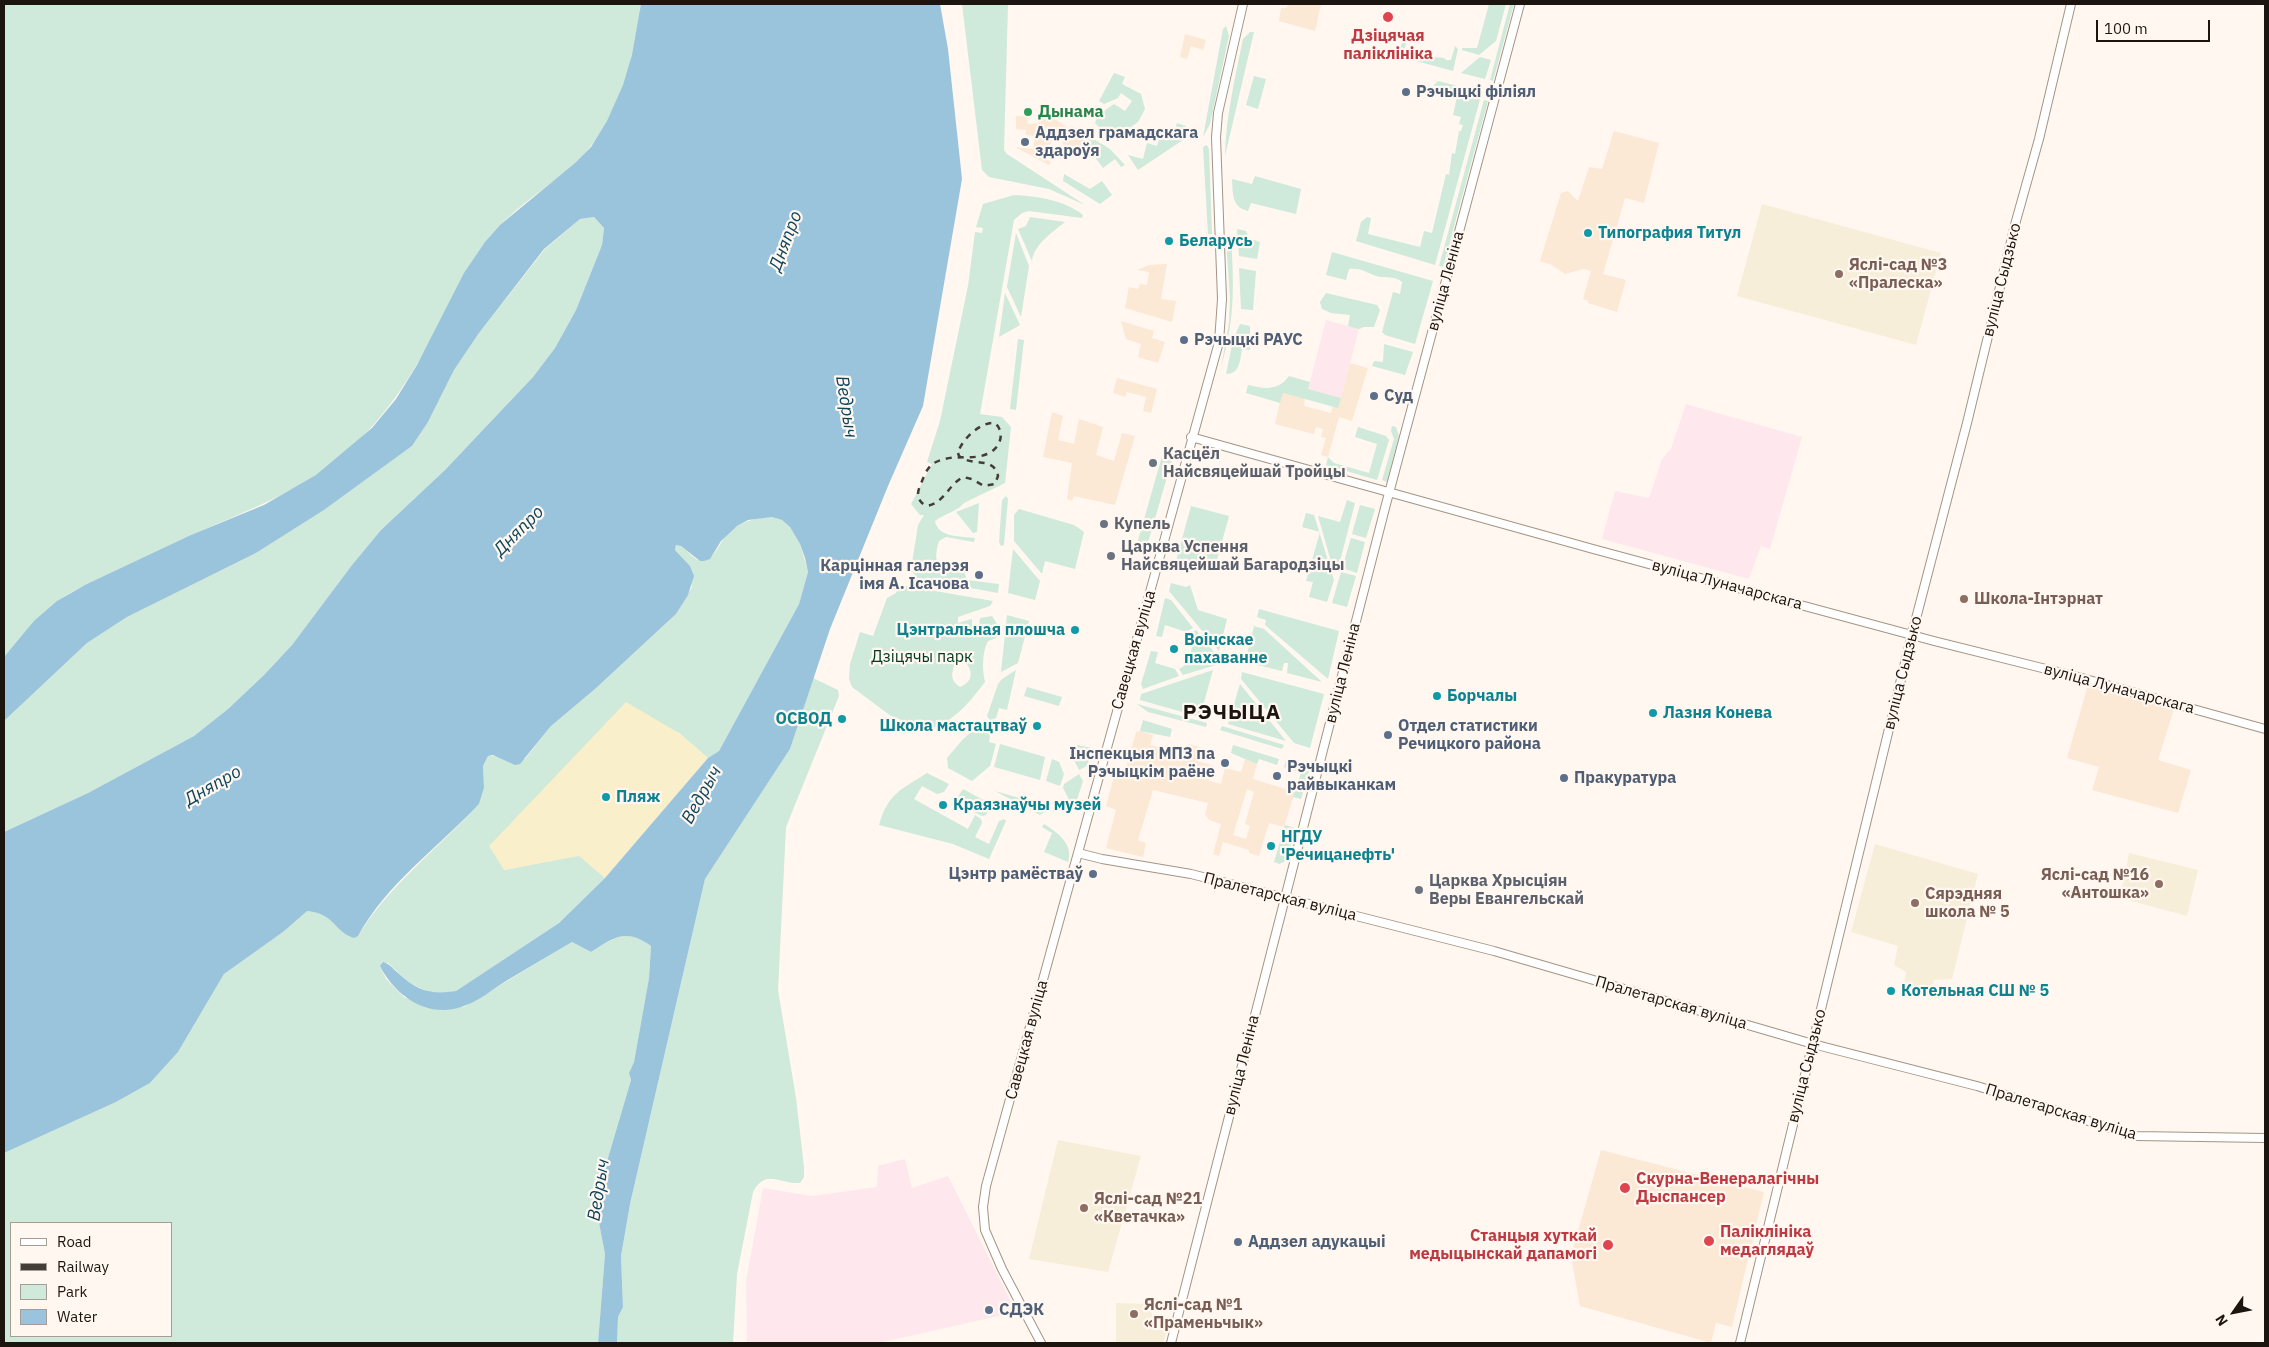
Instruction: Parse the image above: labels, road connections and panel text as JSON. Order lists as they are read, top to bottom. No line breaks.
{"streets":{"street":["вуліца Сыдзько","вуліца Леніна","вуліца Луначарскага","Савецкая вуліца","Пралетарская вуліца"]},"crossings":[["вуліца Сыдзько","вуліца Луначарскага"],["вуліца Сыдзько","Пралетарская вуліца"],["вуліца Леніна","вуліца Луначарскага"],["вуліца Леніна","Пралетарская вуліца"],["вуліца Луначарскага","Савецкая вуліца"],["Савецкая вуліца","Пралетарская вуліца"]],"districts":["РЭЧЫЦА"],"water":["Дняпро","Ведрыч"],"parks":["Дзіцячы парк"],"places":["Дзіцячая паліклініка","Рэчыцкі філіял","Дынама","Аддзел грамадскага здароўя","Типография Титул","Беларусь","Яслі-сад №3 «Пралеска»","Рэчыцкі РАУС","Суд","Касцёл Найсвяцейшай Тройцы","Купель","Царква Успення Найсвяцейшай Багародзіцы","Карцінная галерэя імя А. Ісачова","Школа-Інтэрнат","Цэнтральная плошча","Воінскае пахаванне","Борчалы","Лазня Конева","ОСВОД","Школа мастацтваў","Отдел статистики Речицкого района","Інспекцыя МПЗ па Рэчыцкім раёне","Рэчыцкі райвыканкам","Пракуратура","Пляж","Краязнаўчы музей","НГДУ 'Речицанефть'","Цэнтр рамёстваў","Яслі-сад №16 «Антошка»","Царква Хрысціян Веры Евангельскай","Сярэдняя школа № 5","Котельная СШ № 5","Скурна-Венералагічны Дыспансер","Яслі-сад №21 «Кветачка»","Паліклініка медаглядаў","Аддзел адукацыі","Станцыя хуткай медыцынскай дапамогі","СДЭК","Яслі-сад №1 «Праменьчык»"],"legend":["Road","Railway","Park","Water"],"scale_bar":"100 m","north":"bottom left"}
